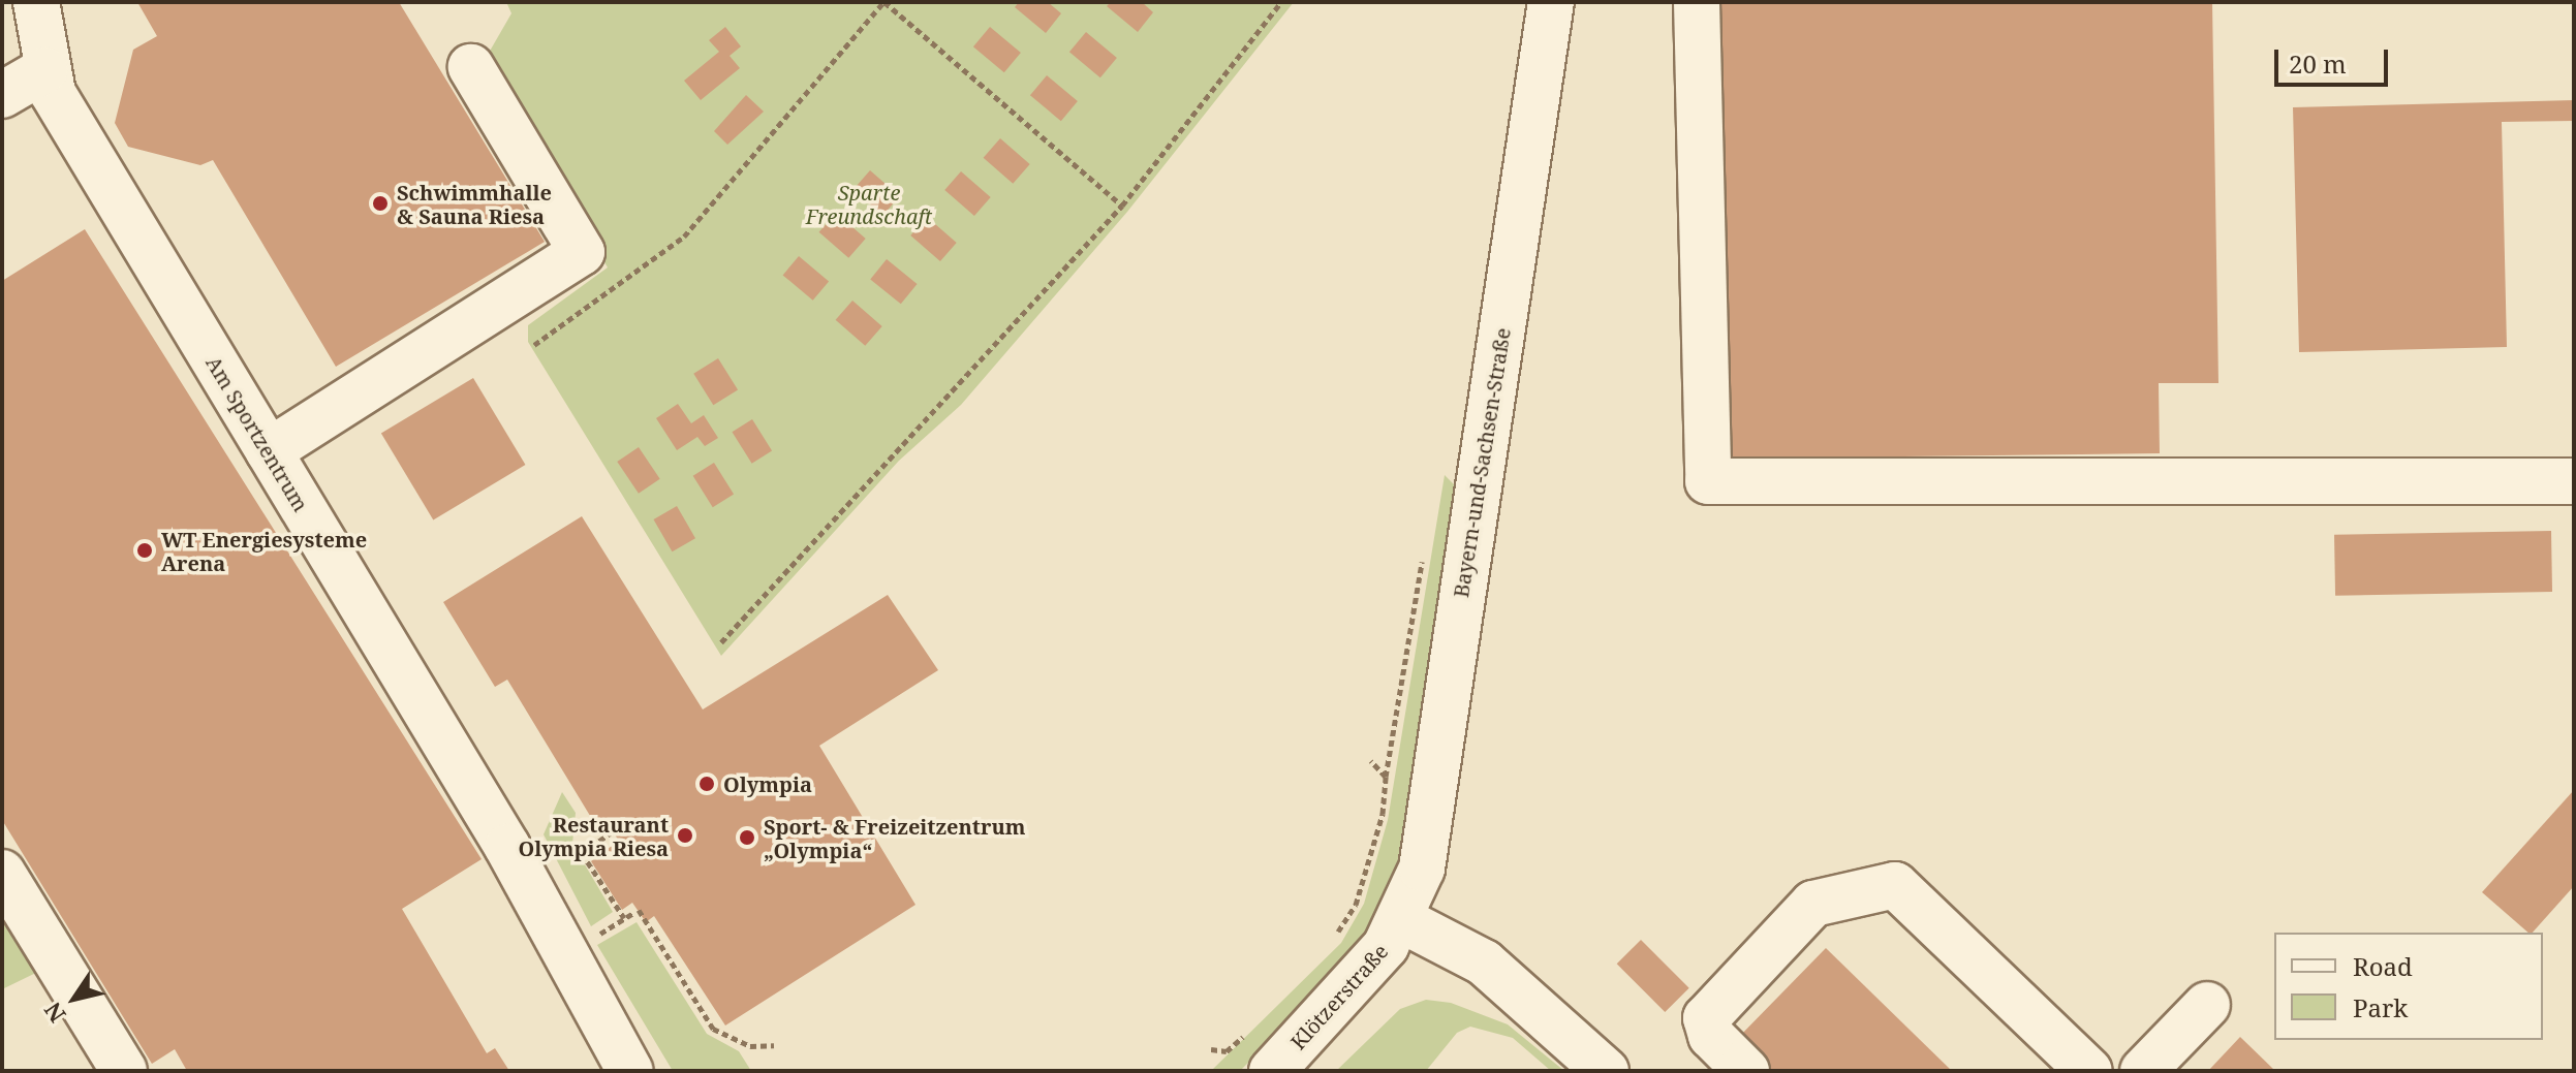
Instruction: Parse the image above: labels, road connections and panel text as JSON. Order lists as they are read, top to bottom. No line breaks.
{"streets":{"street":["Am Sportzentrum","Bayern-und-Sachsen-Straße","Klötzerstraße"]},"crossings":[["Bayern-und-Sachsen-Straße","Klötzerstraße"]],"parks":["Sparte Freundschaft"],"places":["Schwimmhalle & Sauna Riesa","WT Energiesysteme Arena","Olympia","Restaurant Olympia Riesa","Sport- & Freizeitzentrum „Olympia“"],"legend":["Road","Park"],"scale_bar":"20 m","north":"bottom left"}
